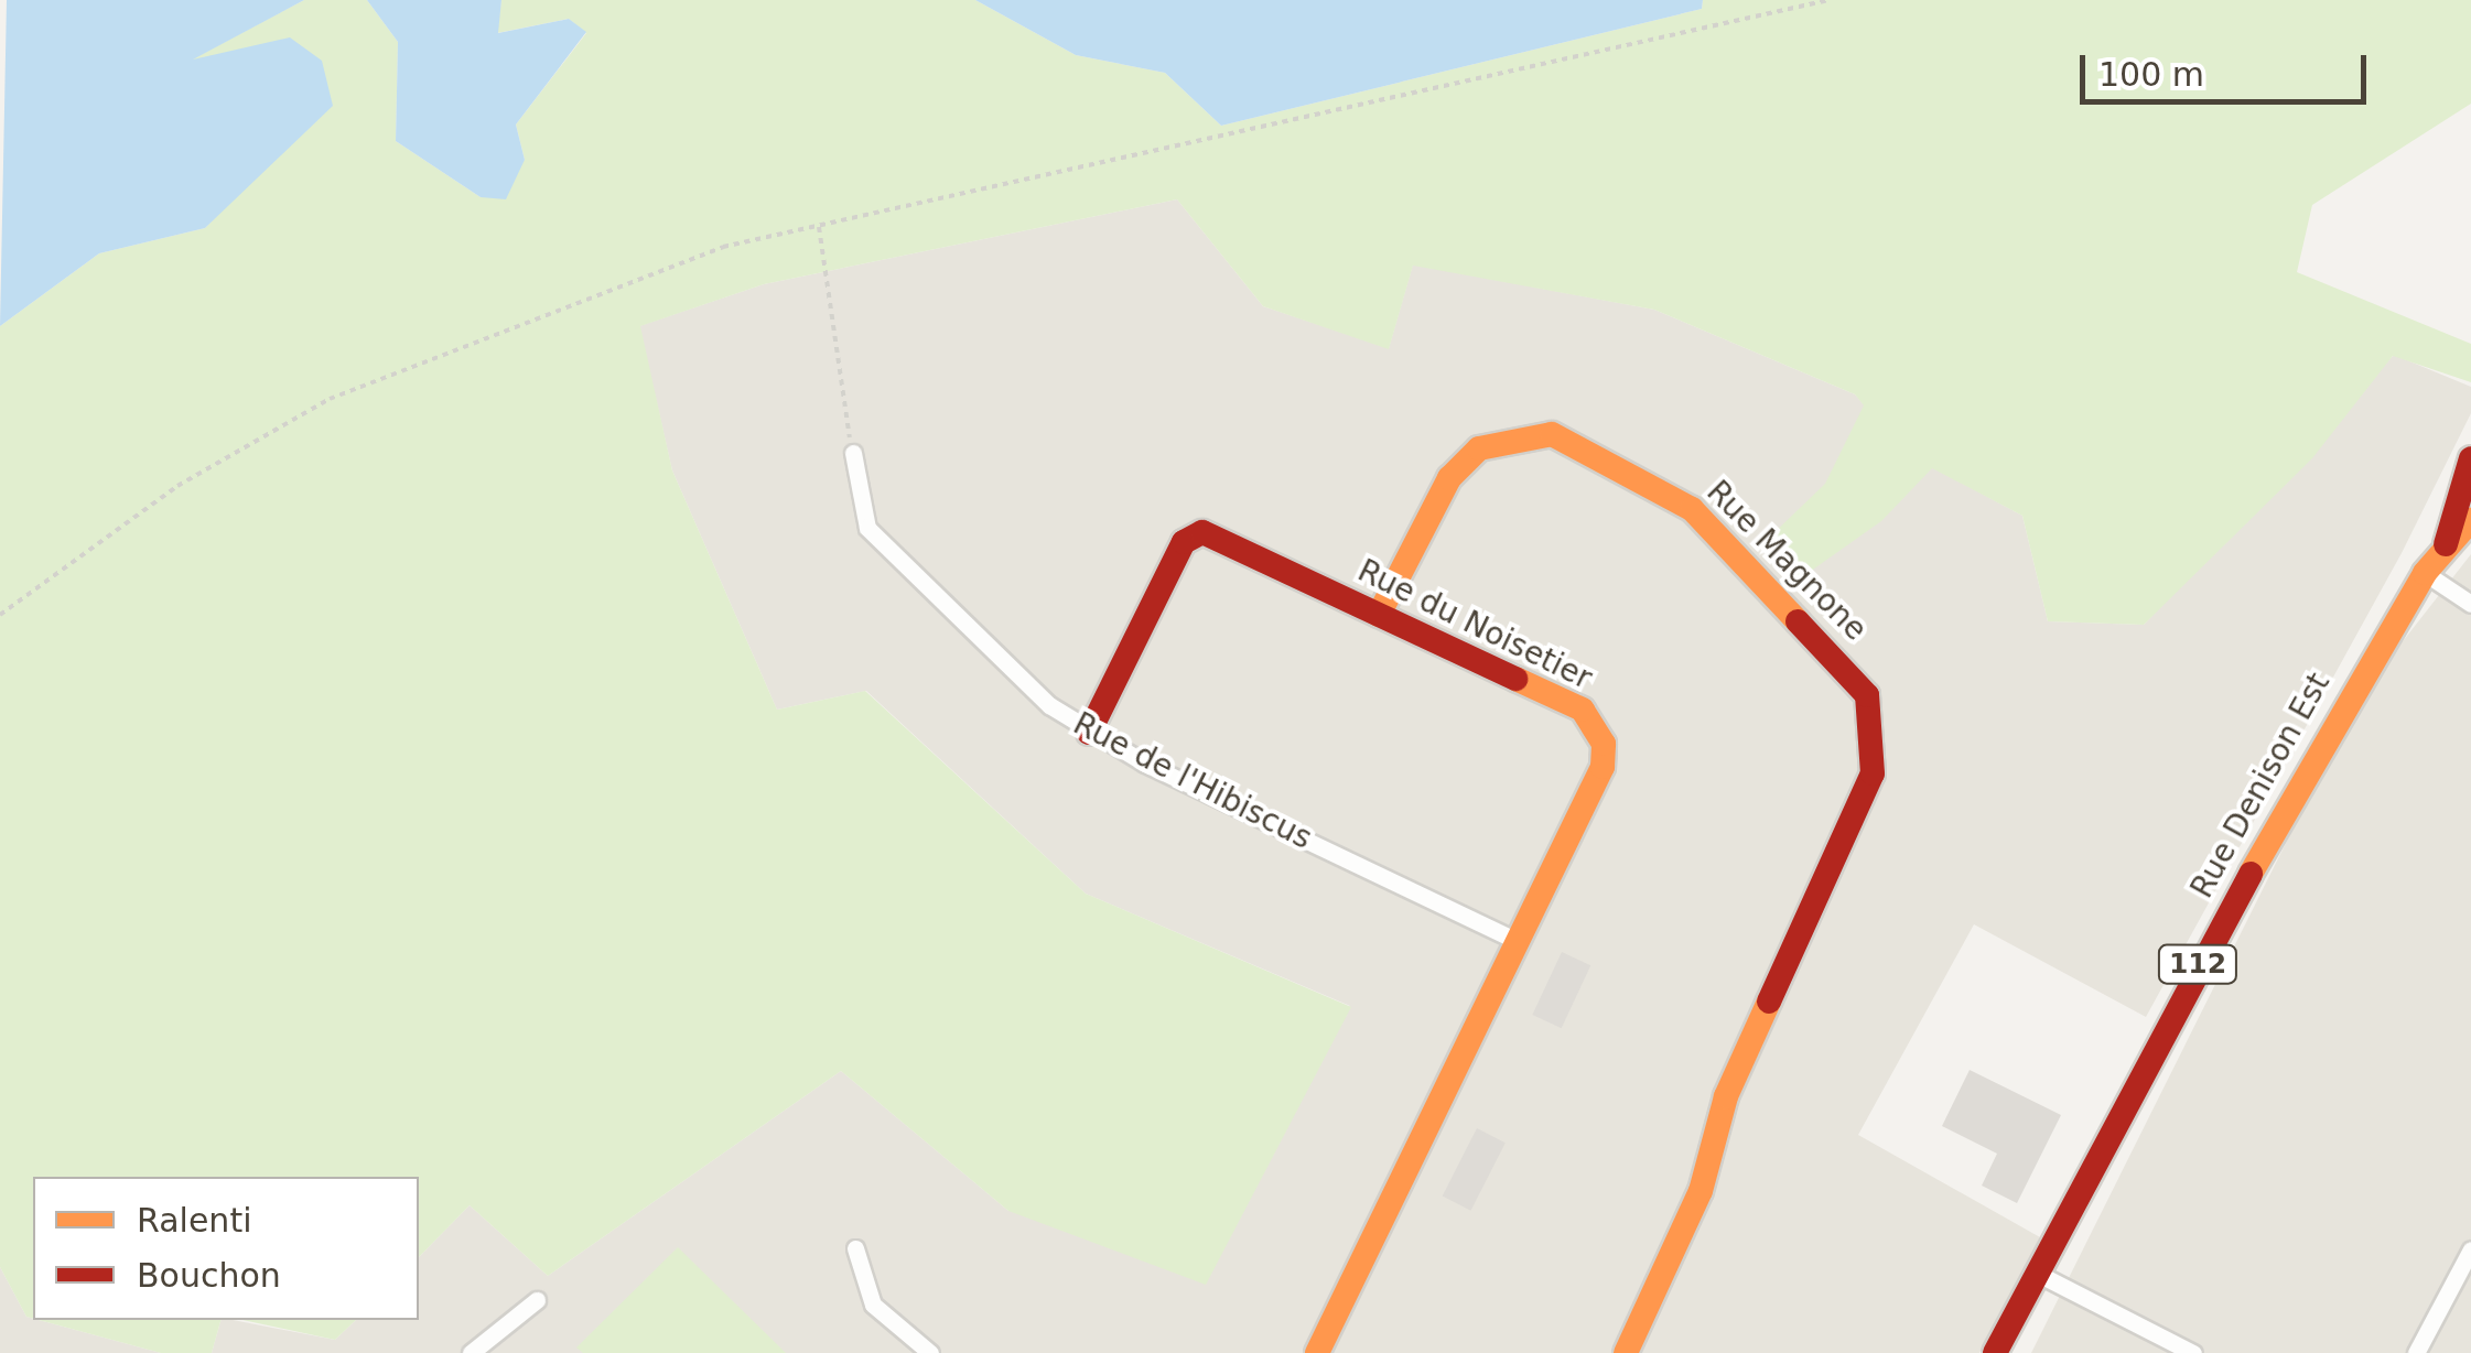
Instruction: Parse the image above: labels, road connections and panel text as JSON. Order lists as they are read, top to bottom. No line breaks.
{"streets":{"street":["Rue Magnone","Rue du Noisetier","Rue de l'Hibiscus","Rue Denison Est","112"]},"crossings":[["Rue Magnone","Rue du Noisetier"],["Rue du Noisetier","Rue de l'Hibiscus"]],"legend":["Ralenti","Bouchon"],"scale_bar":"100 m"}
